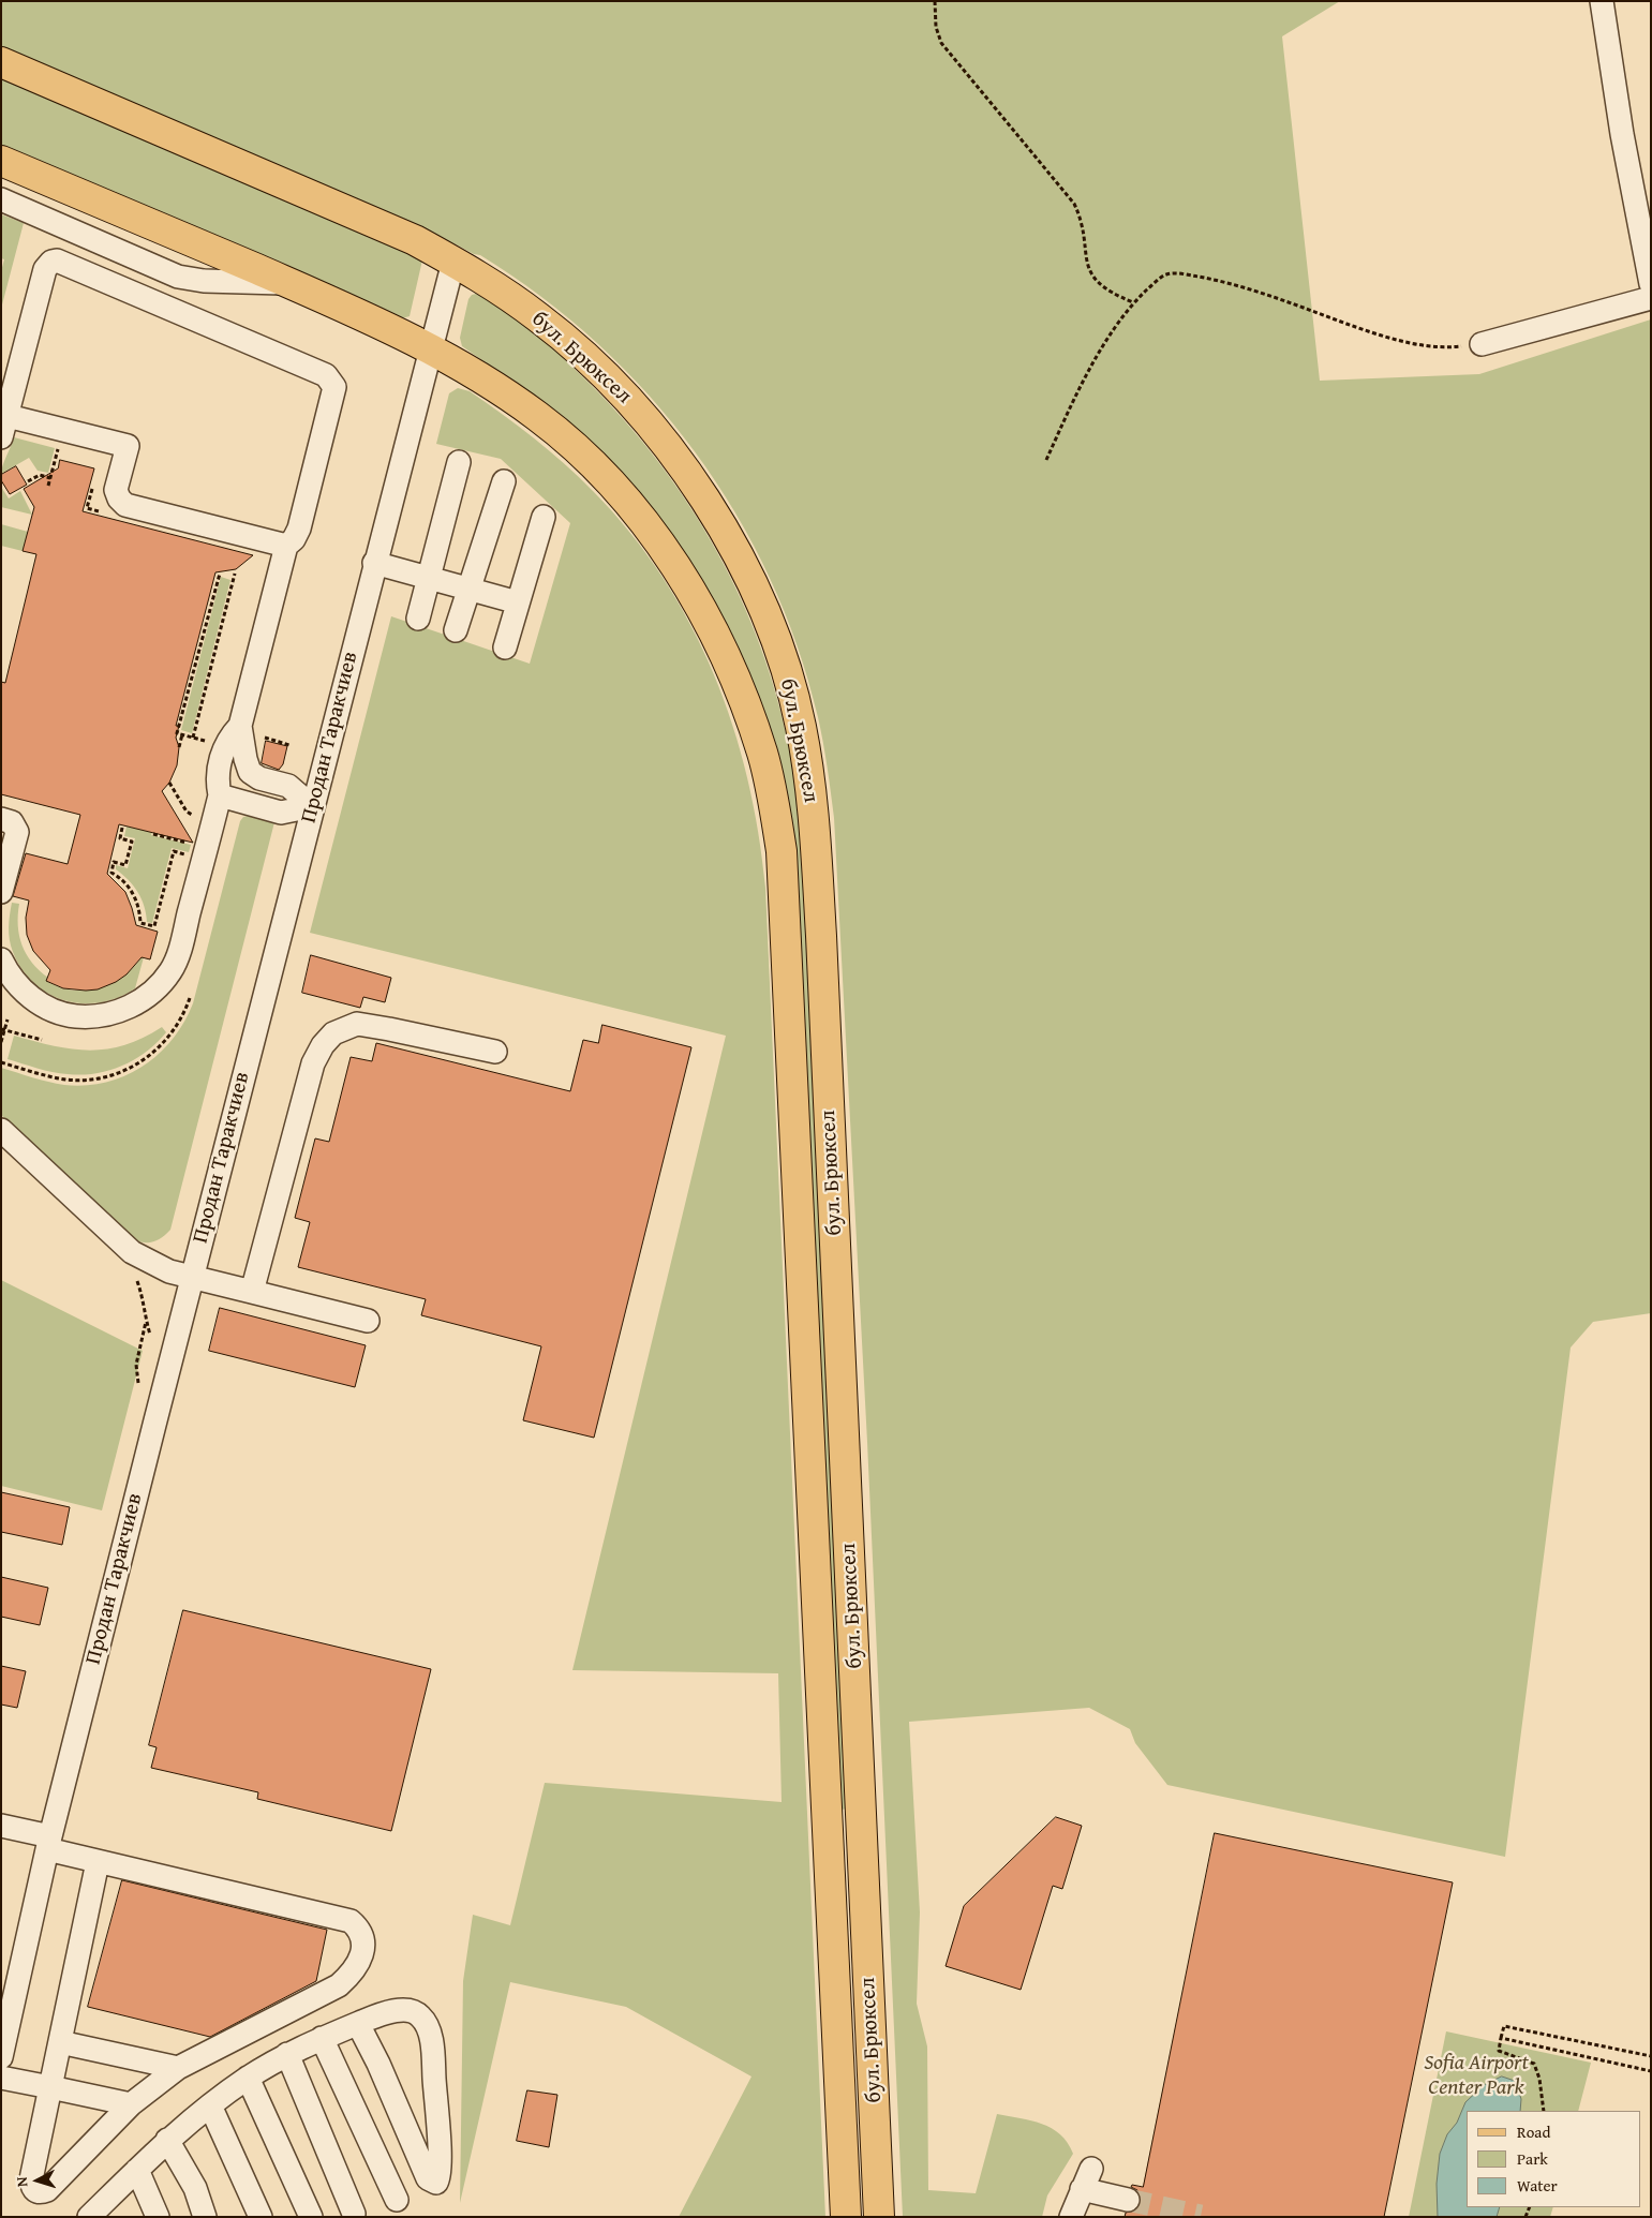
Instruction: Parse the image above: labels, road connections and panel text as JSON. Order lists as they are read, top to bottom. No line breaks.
{"streets":{"main road":["бул. Брюксел"],"street":["Продан Таракчиев"]},"crossings":[["бул. Брюксел","Продан Таракчиев"]],"parks":["Sofia Airport Center Park"],"legend":["Road","Park","Water"],"north":"left"}
